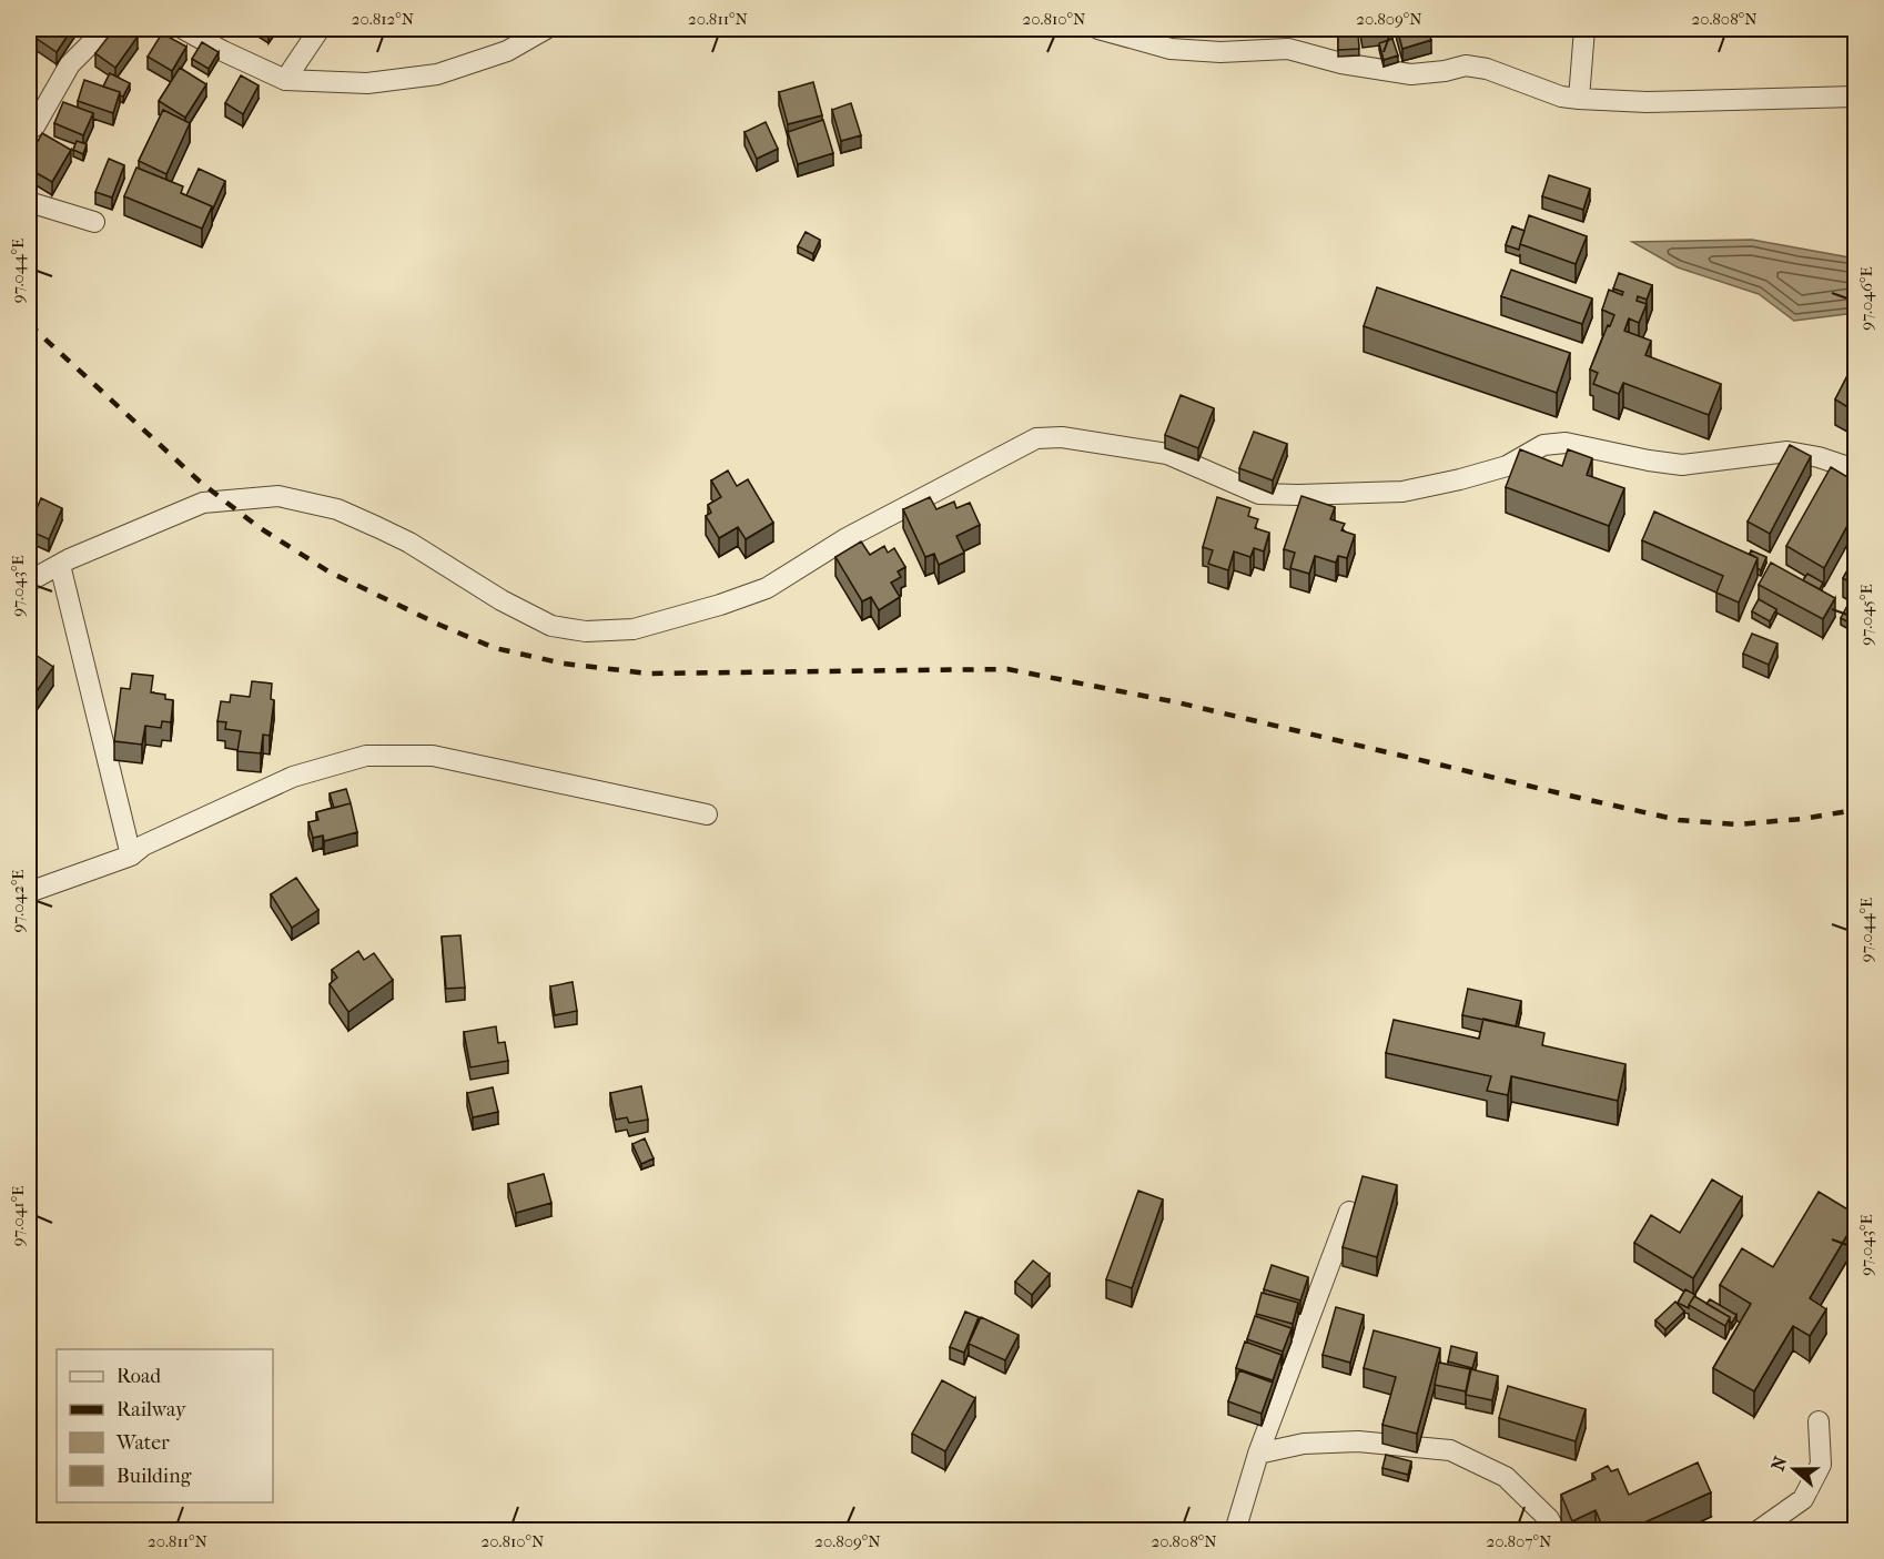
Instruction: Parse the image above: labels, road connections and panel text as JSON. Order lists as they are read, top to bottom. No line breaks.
{"legend":["Road","Railway","Water","Building"],"north":"left","coordinates":["20.812°N","20.811°N","20.810°N","20.809°N","20.808°N","97.044°E","97.046°E","97.043°E","97.045°E","97.042°E","97.041°E","20.807°N"]}
